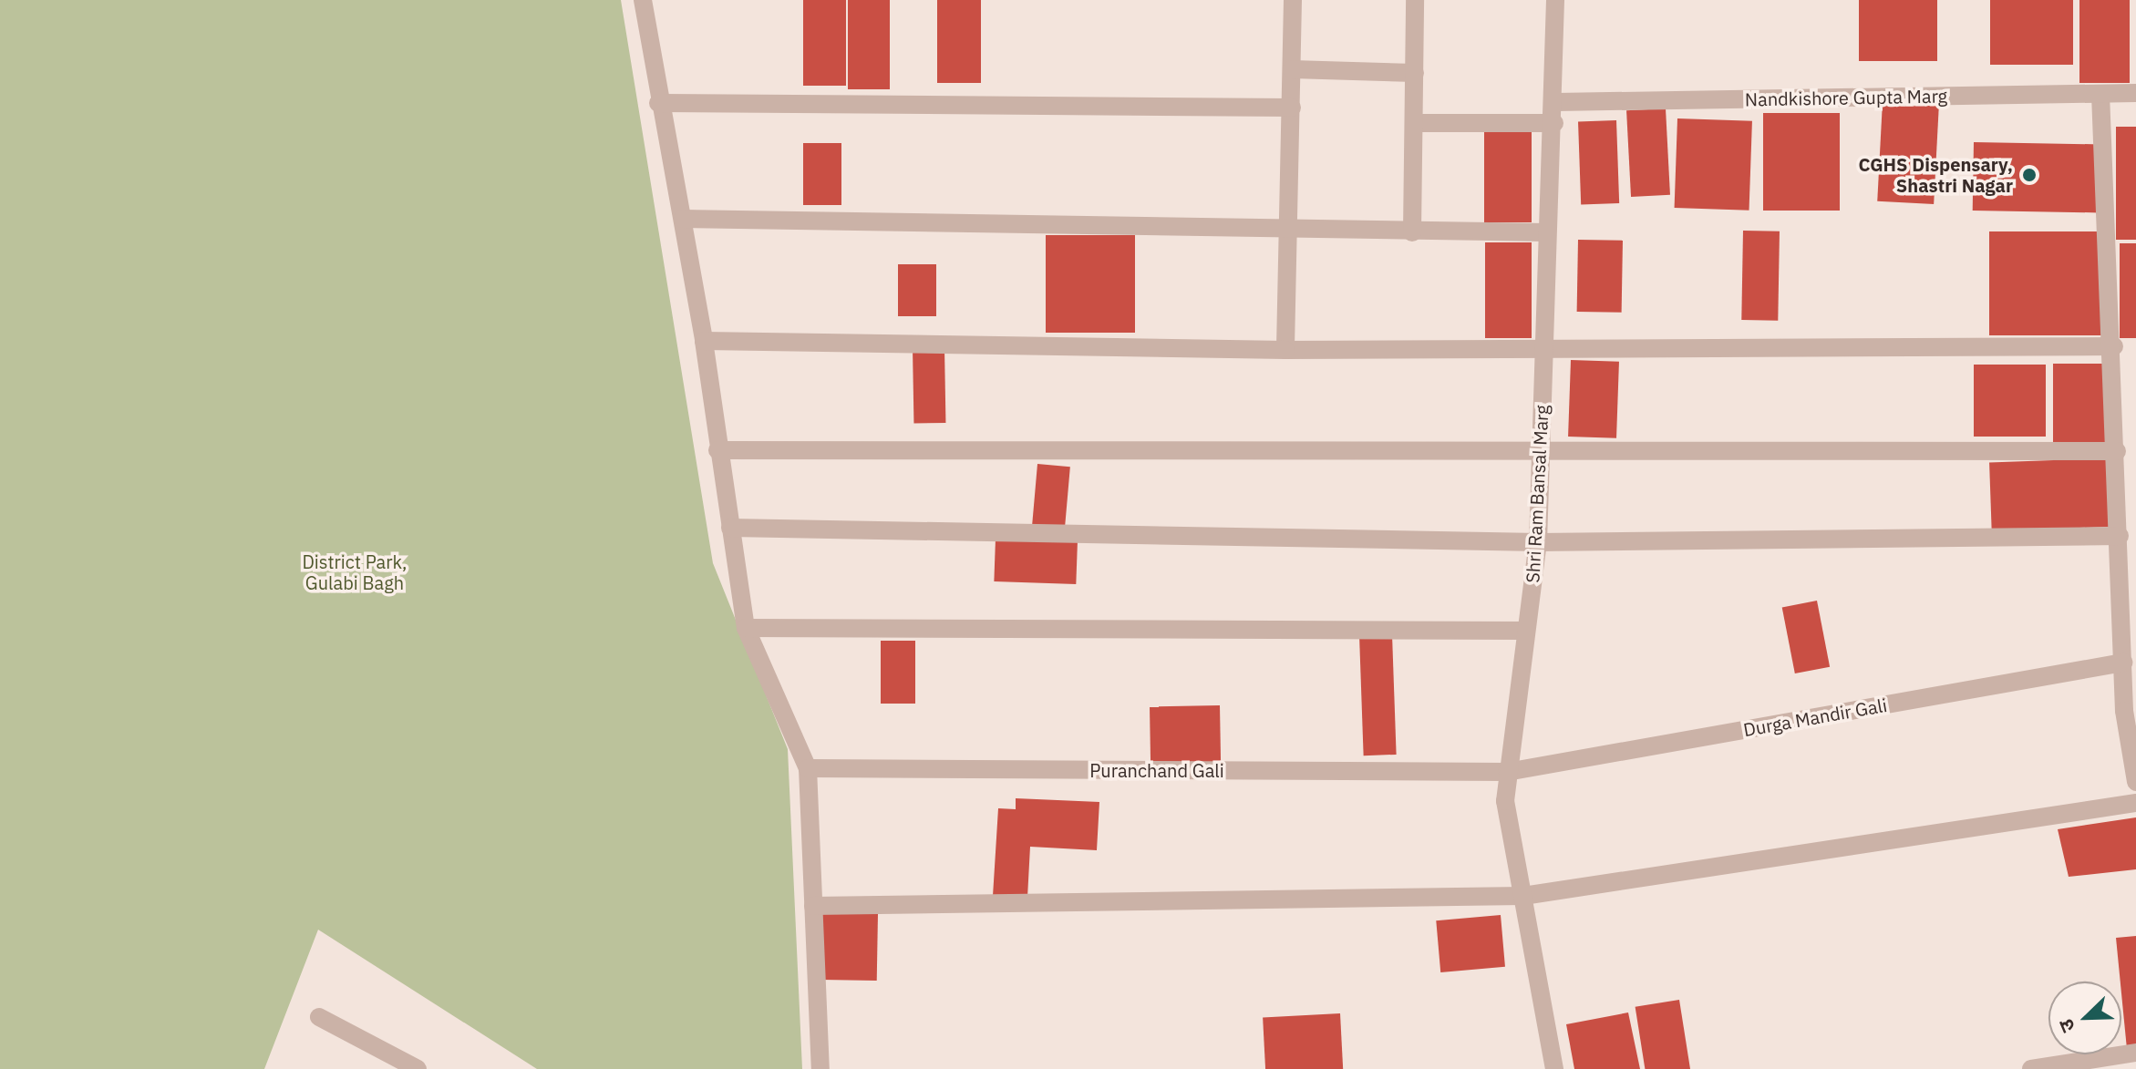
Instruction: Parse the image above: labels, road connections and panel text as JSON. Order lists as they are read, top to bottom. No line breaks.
{"streets":{"street":["Nandkishore Gupta Marg","Shri Ram Bansal Marg","Durga Mandir Gali","Puranchand Gali"]},"crossings":[["Nandkishore Gupta Marg","Shri Ram Bansal Marg"],["Shri Ram Bansal Marg","Durga Mandir Gali"],["Shri Ram Bansal Marg","Puranchand Gali"],["Durga Mandir Gali","Puranchand Gali"]],"parks":["District Park, Gulabi Bagh"],"places":["CGHS Dispensary, Shastri Nagar"],"north":"bottom left"}
